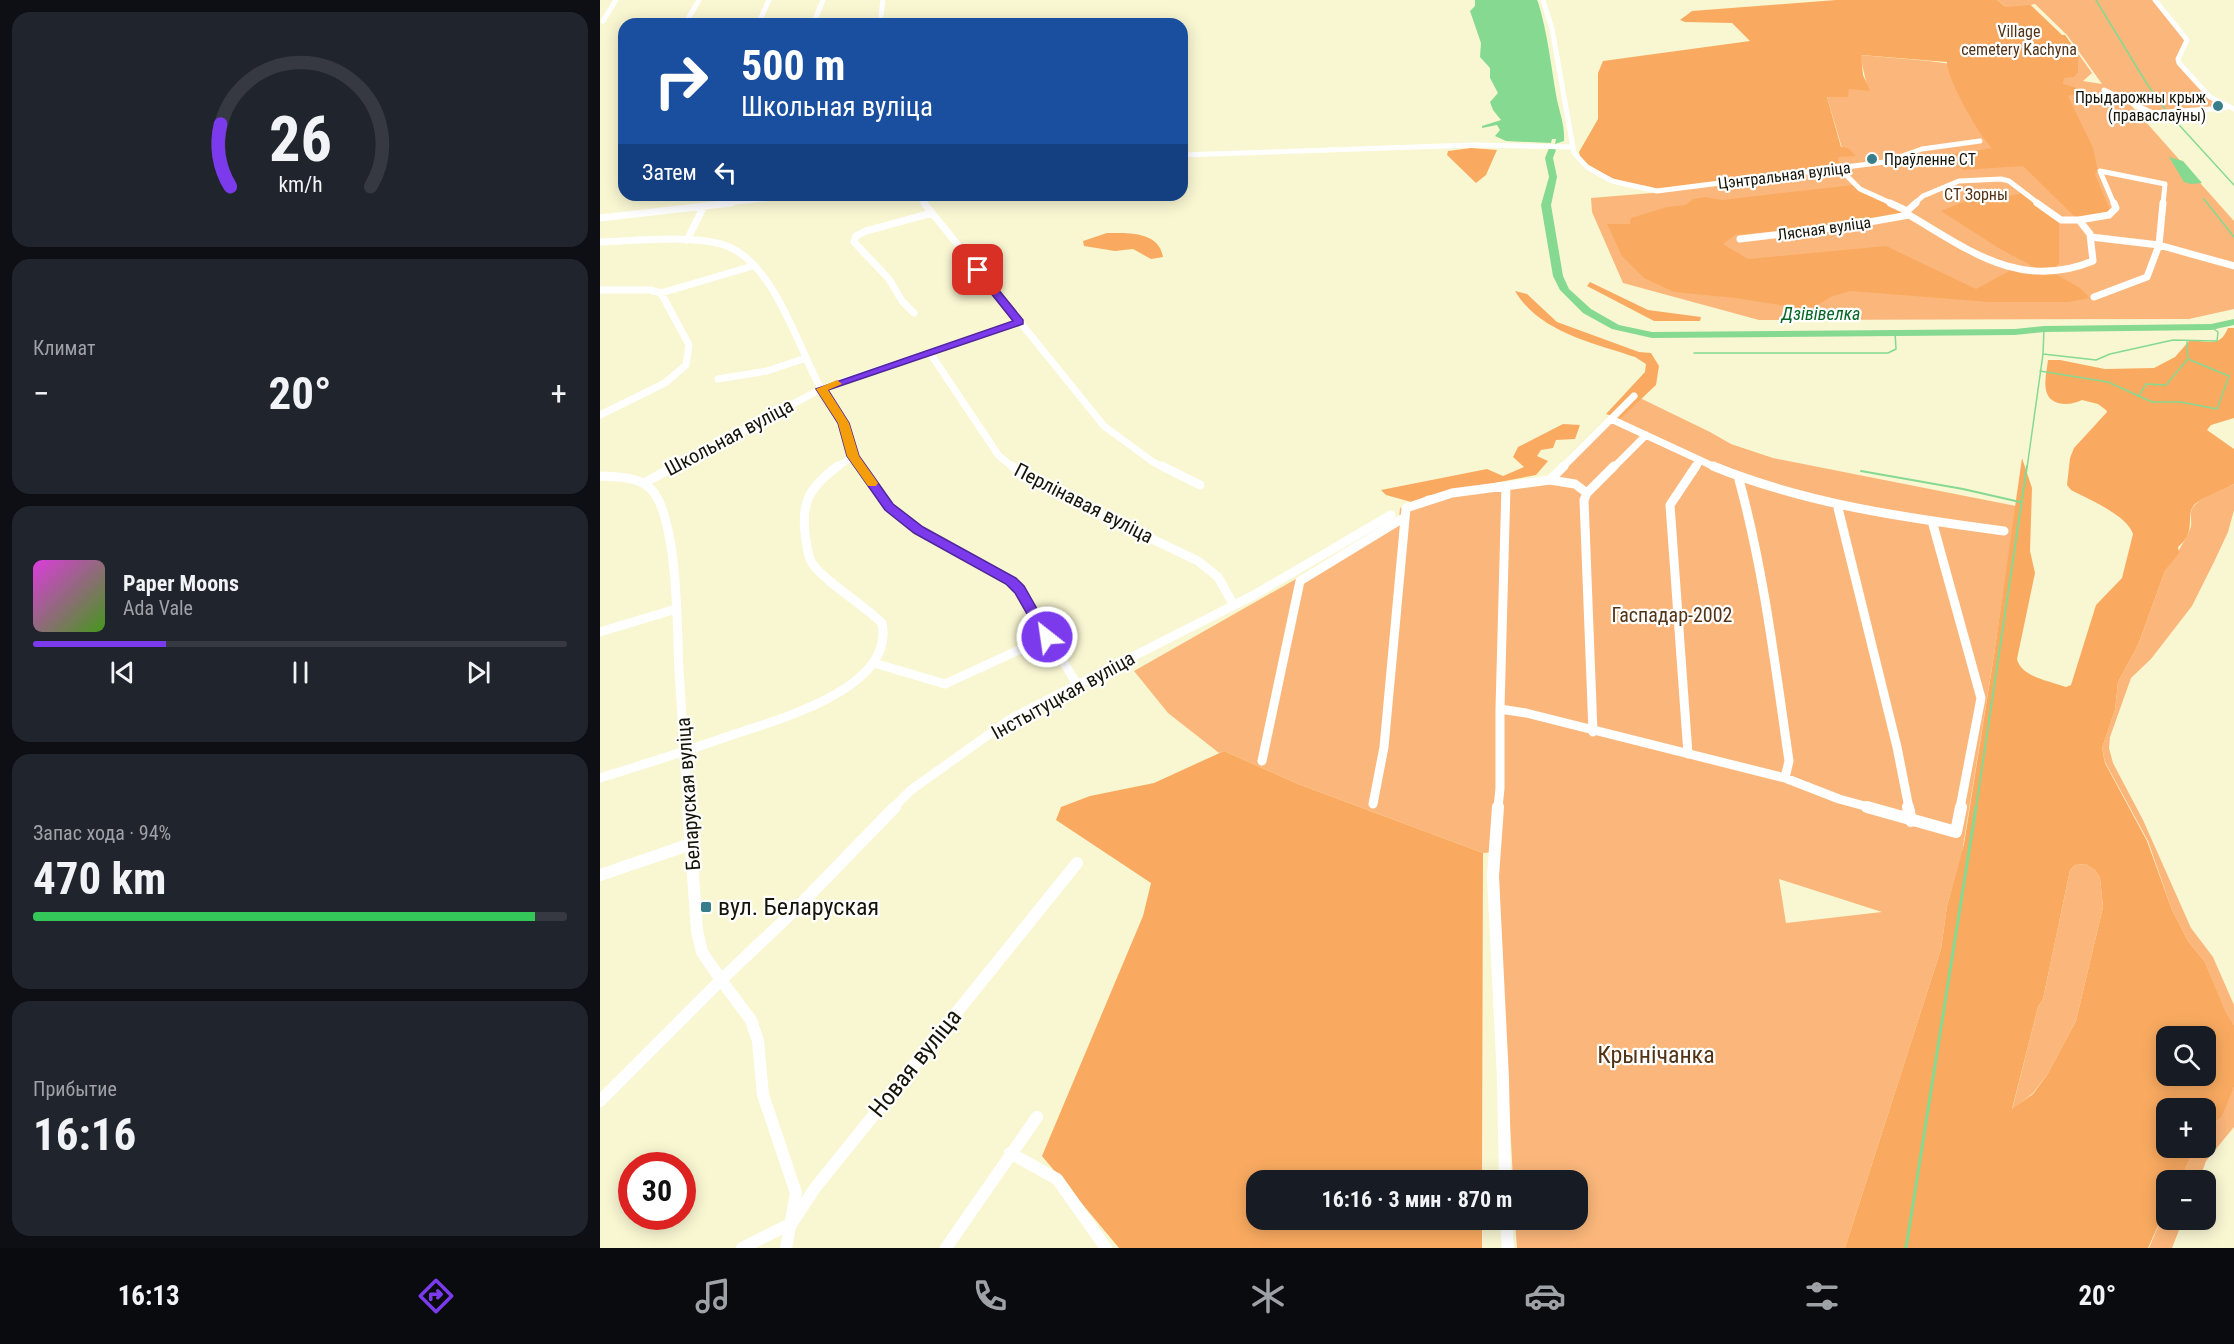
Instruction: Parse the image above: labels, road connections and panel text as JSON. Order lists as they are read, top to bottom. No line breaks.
{"streets":{"street":["Цэнтральная вуліца","Лясная вуліца","Школьная вуліца","Перлінавая вуліца","Інстытуцкая вуліца","Беларуская вуліца","Новая вуліца"]},"crossings":[["Школьная вуліца","Перлінавая вуліца"],["Школьная вуліца","Беларуская вуліца"],["Перлінавая вуліца","Інстытуцкая вуліца"],["Інстытуцкая вуліца","Беларуская вуліца"],["Беларуская вуліца","Новая вуліца"]],"water":["Дзівівелка"],"parks":["Village cemetery Kachyna","СТ Зорны","Гаспадар-2002","Крынічанка"],"places":{"other":["Прыдарожны крыж (праваслаўны)","Праўленне СТ"],"transit":["вул. Беларуская"]},"page":{"turn":["500 m","Школьная вуліца"],"then":"Затем","tile":["Климат",["Запас хода · 94%","470 km"],["Прибытие","16:16"]],"heat":["−","20°","+"],"song":["Paper Moons","Ada Vale"],"map_buttons":["+","−"],"limit":"30","trip":"16:16 · 3 мин · 870 m","tabs":["16:13","20°"],"gauge":["26","km/h"]}}
